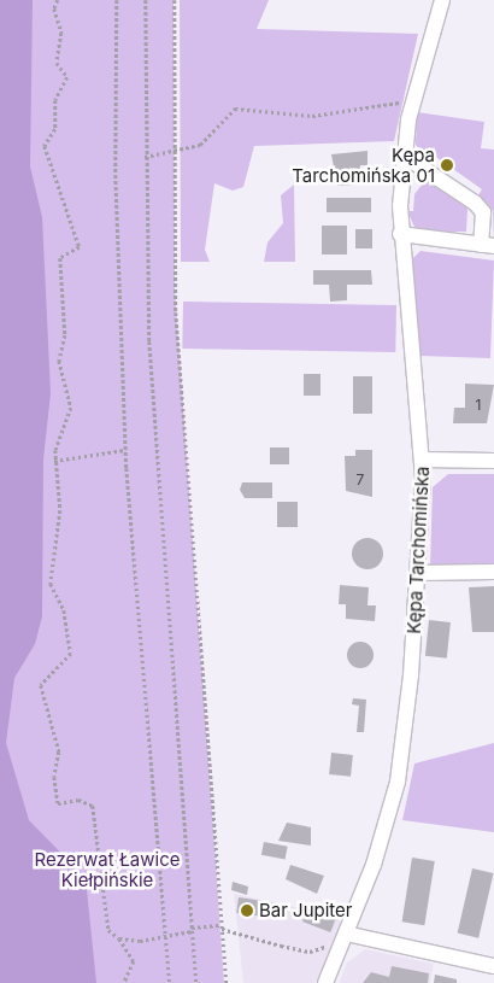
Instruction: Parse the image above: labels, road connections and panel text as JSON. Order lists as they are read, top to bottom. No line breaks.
{"streets":{"street":["Kępa Tarchomińska"]},"parks":["Rezerwat Ławice Kiełpińskie"],"places":["Kępa Tarchomińska 01","Bar Jupiter"],"house_numbers":["1","7"]}
